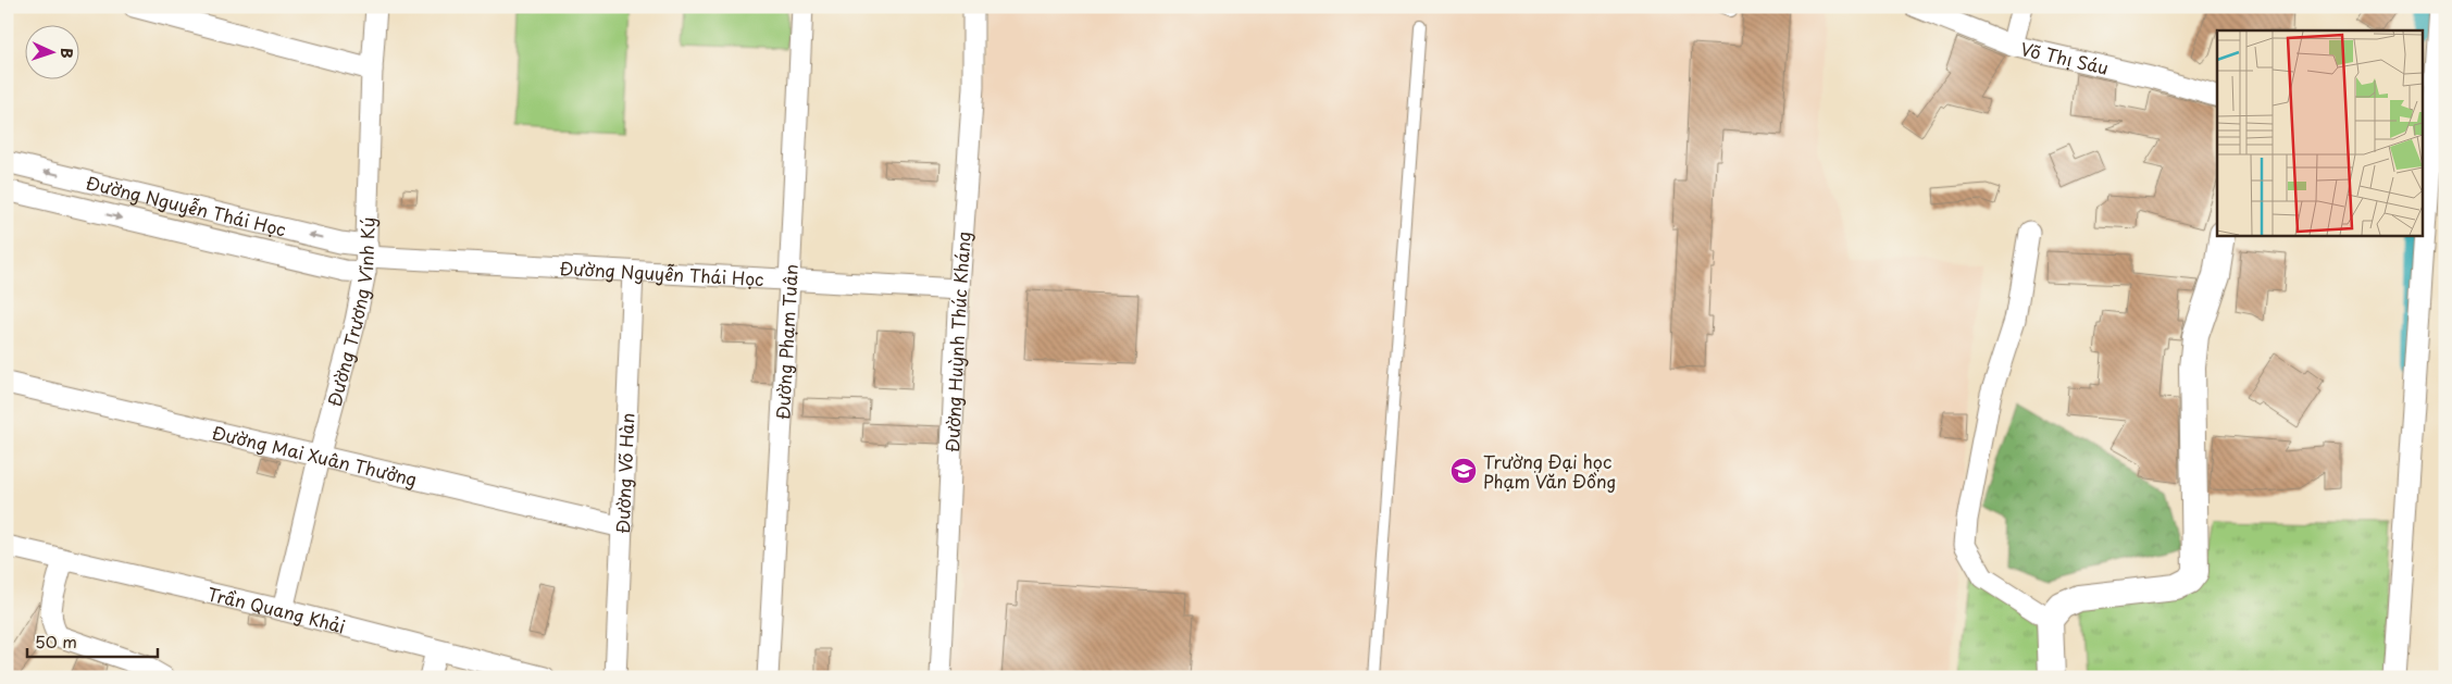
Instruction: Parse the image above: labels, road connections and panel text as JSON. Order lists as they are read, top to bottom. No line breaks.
{"streets":{"street":["Võ Thị Sáu","Đường Nguyễn Thái Học","Đường Trương Vĩnh Ký","Đường Huỳnh Thúc Kháng","Đường Phạm Tuân","Đường Mai Xuân Thưởng","Đường Võ Hàn","Trần Quang Khải"]},"crossings":[["Đường Nguyễn Thái Học","Đường Trương Vĩnh Ký"],["Đường Nguyễn Thái Học","Đường Huỳnh Thúc Kháng"],["Đường Nguyễn Thái Học","Đường Phạm Tuân"],["Đường Nguyễn Thái Học","Đường Võ Hàn"],["Đường Trương Vĩnh Ký","Đường Mai Xuân Thưởng"],["Đường Trương Vĩnh Ký","Trần Quang Khải"],["Đường Mai Xuân Thưởng","Đường Võ Hàn"]],"places":{"school or university":["Trường Đại học Phạm Văn Đồng"]},"scale_bar":"50 m","north":"right"}
